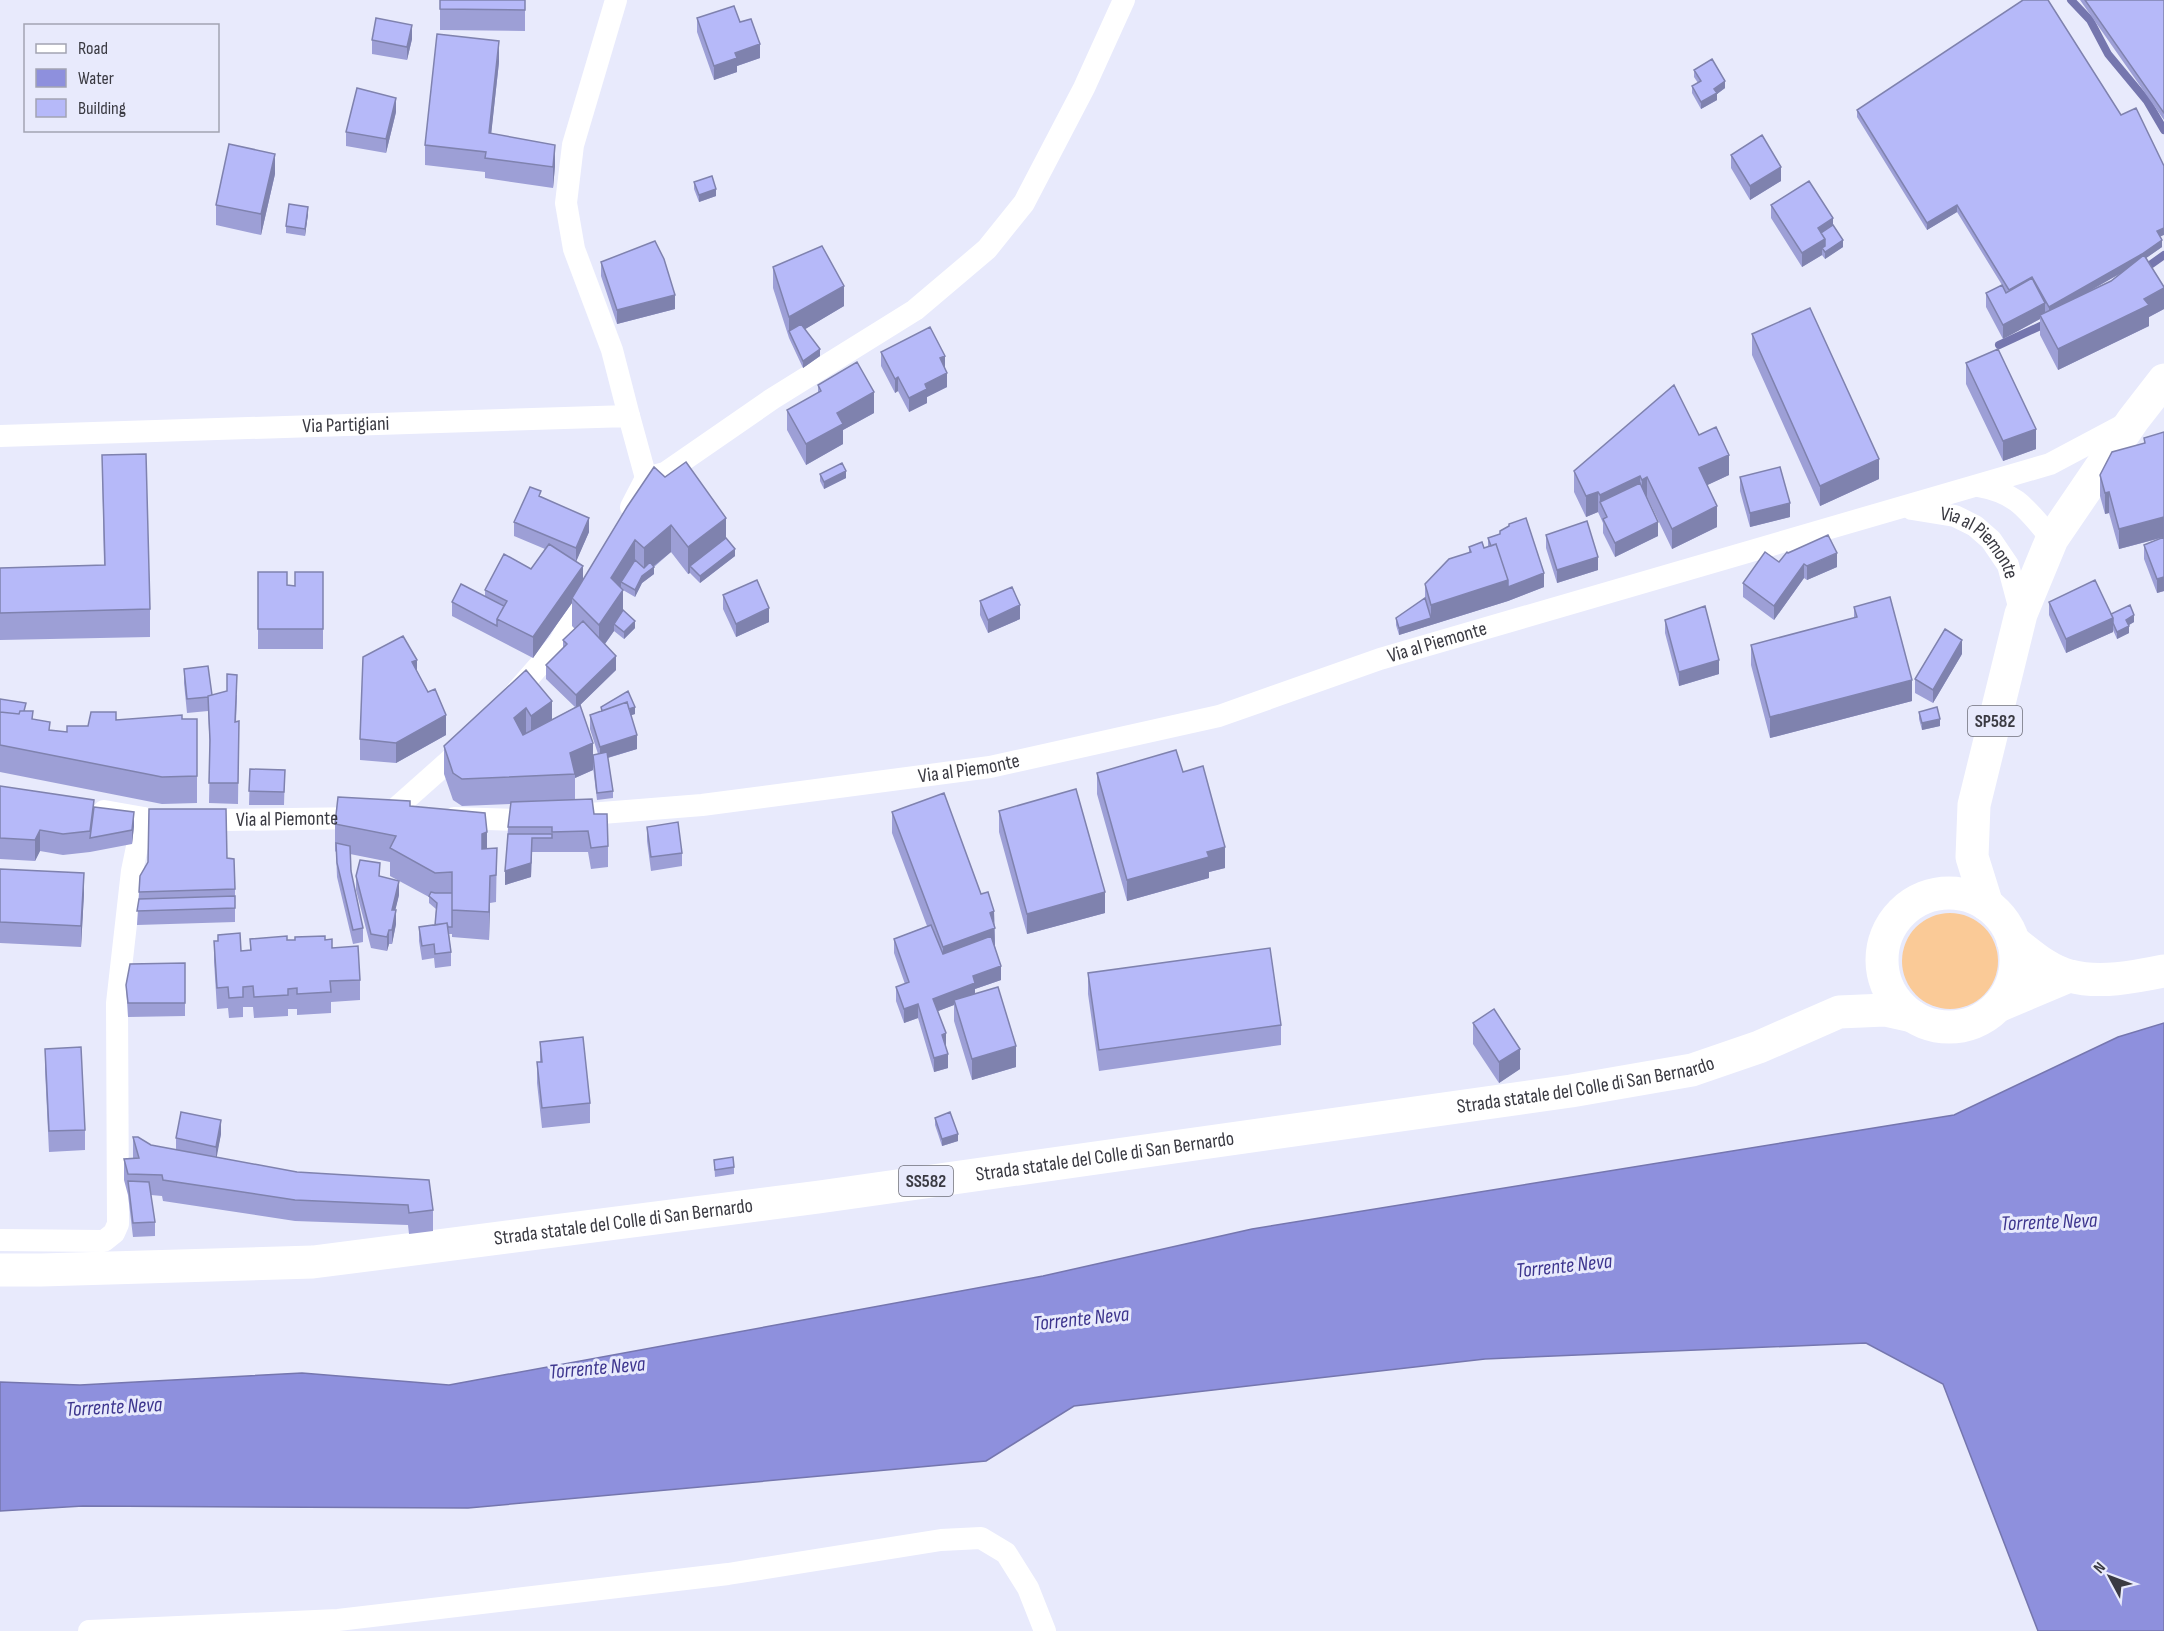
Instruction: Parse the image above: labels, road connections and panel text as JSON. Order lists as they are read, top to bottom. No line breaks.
{"streets":{"main road":["Via al Piemonte","SP582","Strada statale del Colle di San Bernardo","SS582"],"street":["Via Partigiani"]},"crossings":[["Via al Piemonte","Strada statale del Colle di San Bernardo"]],"water":["Torrente Neva"],"legend":["Road","Water","Building"],"north":"top left"}
